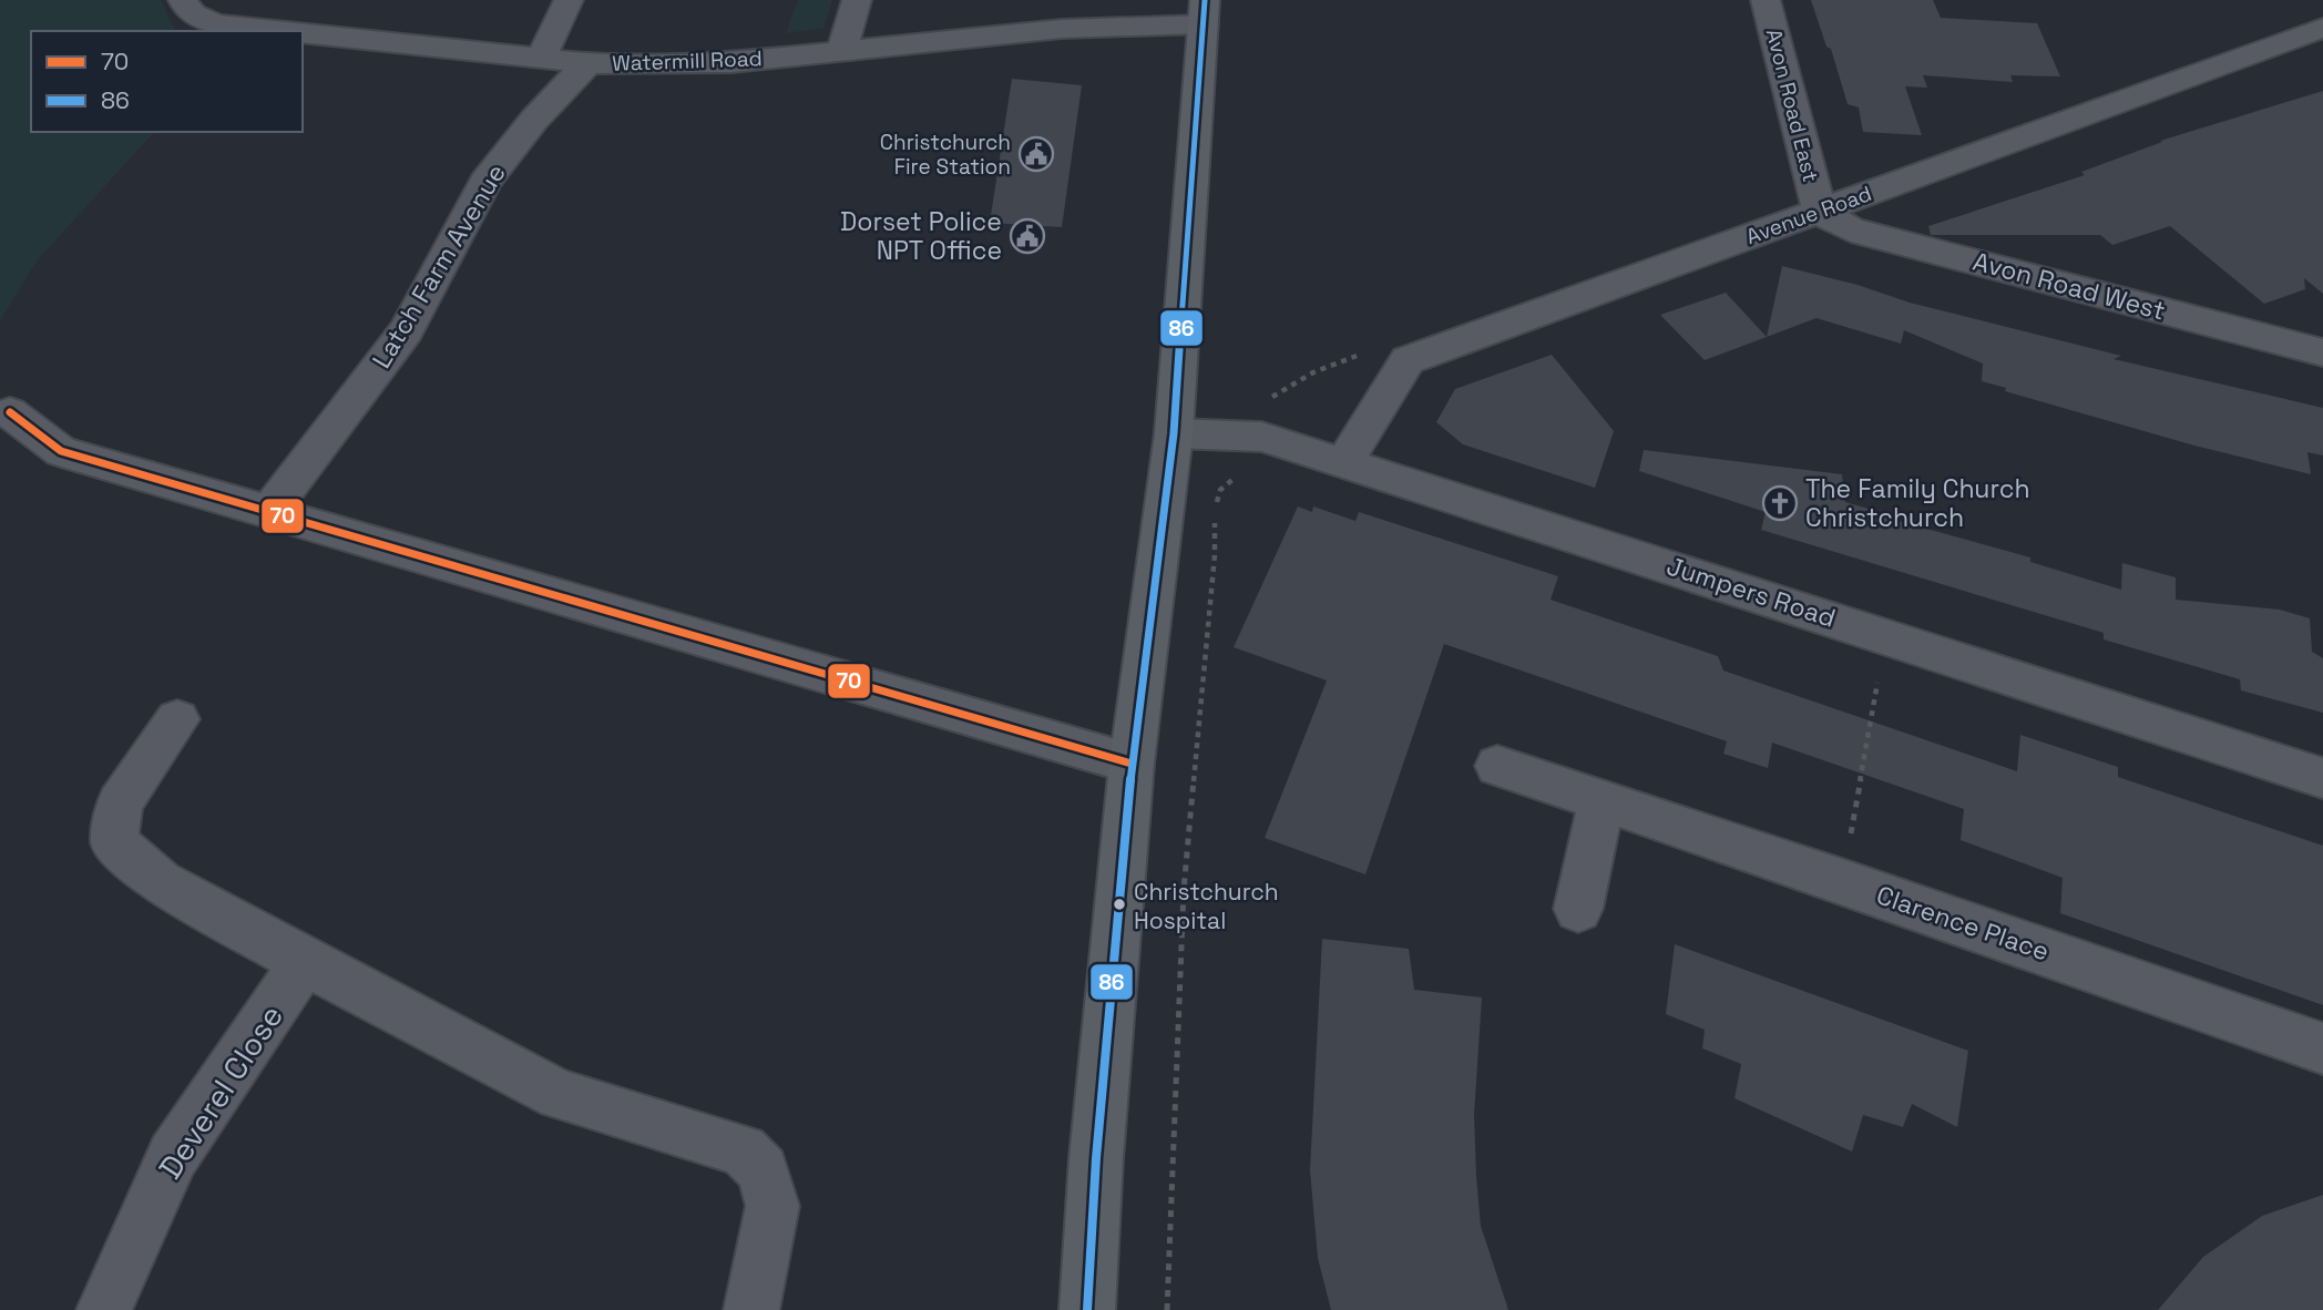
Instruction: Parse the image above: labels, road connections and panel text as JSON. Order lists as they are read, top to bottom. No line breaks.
{"streets":{"street":["Watermill Road","Avon Road East","Avenue Road","Latch Farm Avenue","Avon Road West","Jumpers Road","Clarence Place","Deverel Close"]},"crossings":[["Watermill Road","Latch Farm Avenue"],["Avon Road East","Avenue Road"],["Avon Road East","Avon Road West"],["Avenue Road","Avon Road West"]],"places":{"public building":["Christchurch Fire Station","Dorset Police NPT Office"],"church":["The Family Church Christchurch"],"other":["Christchurch Hospital"]},"lines":["transit line 86","transit line 70"],"legend":["70","86"]}
